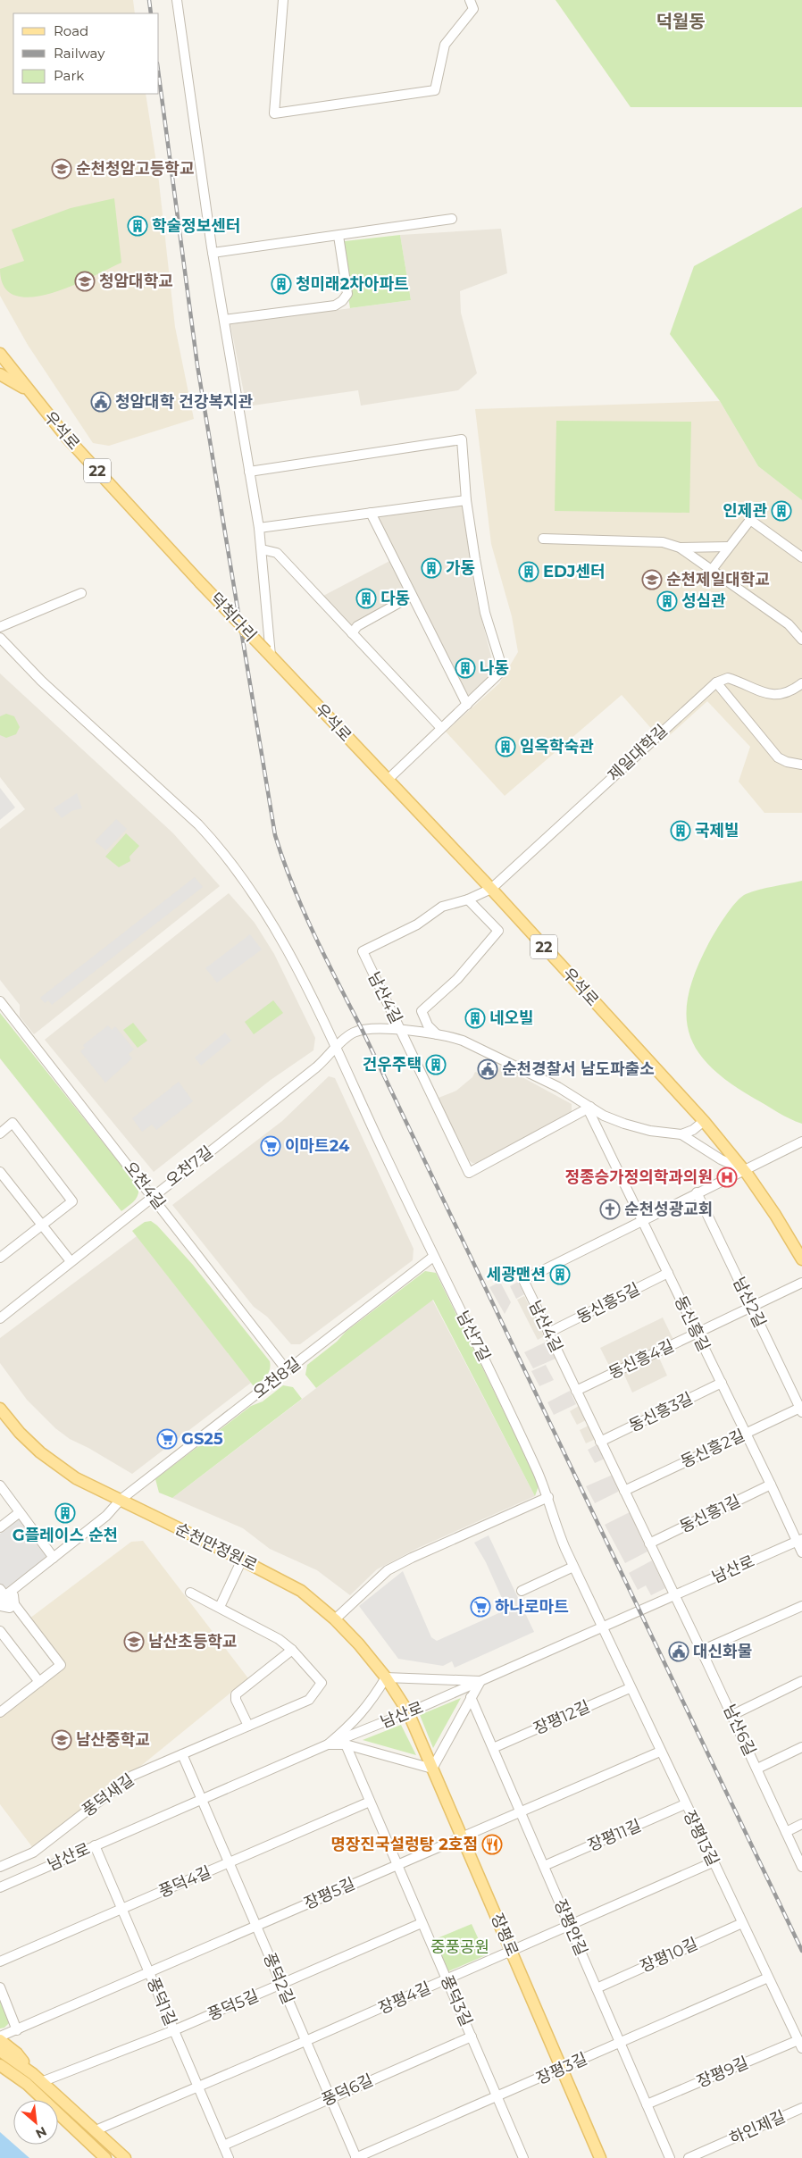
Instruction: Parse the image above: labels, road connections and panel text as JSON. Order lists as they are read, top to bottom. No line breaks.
{"streets":{"main road":["우석로","22","덕척다리","순천만정원로","장평로"],"street":["제일대학길","남산4길","오천7길","오천4길","남산2길","동신흥5길","동신흥길","남산7길","동신흥4길","오천8길","동신흥3길","동신흥2길","동신흥1길","남산로","장평12길","남산6길","풍덕새길","장평11길","장평13길","풍덕4길","장평5길","장평안길","장평10길","풍덕2길","장평4길","풍덕3길","풍덕1길","풍덕5길","장평3길","장평9길","풍덕6길","하인제길"]},"crossings":[["우석로","덕척다리"],["우석로","제일대학길"],["우석로","남산4길"],["제일대학길","남산4길"],["남산4길","오천7길"],["남산4길","남산2길"],["남산4길","동신흥5길"],["남산4길","동신흥길"],["남산4길","동신흥4길"],["남산4길","동신흥3길"],["남산4길","동신흥2길"],["남산4길","동신흥1길"],["남산4길","남산로"],["남산4길","남산6길"],["오천7길","오천4길"],["오천7길","동신흥길"],["오천7길","남산7길"],["오천4길","오천8길"],["남산2길","동신흥4길"],["남산2길","동신흥2길"],["동신흥5길","동신흥길"],["동신흥길","동신흥4길"],["동신흥길","동신흥3길"],["동신흥길","동신흥2길"],["동신흥길","동신흥1길"],["동신흥길","남산로"],["남산7길","오천8길"],["남산7길","남산로"],["남산7길","장평13길"],["오천8길","순천만정원로"],["순천만정원로","남산로"],["순천만정원로","장평로"],["남산로","남산6길"],["남산로","장평13길"],["남산로","장평로"],["남산로","풍덕2길"],["남산로","풍덕1길"],["장평12길","장평13길"],["장평12길","장평안길"],["풍덕새길","풍덕2길"],["장평11길","장평13길"],["장평11길","장평안길"],["장평13길","장평5길"],["장평13길","장평10길"],["장평13길","장평4길"],["장평13길","장평3길"],["장평13길","장평9길"],["풍덕4길","풍덕2길"],["풍덕4길","풍덕3길"],["풍덕4길","풍덕1길"],["장평5길","장평안길"],["장평5길","장평로"],["장평5길","풍덕2길"],["장평5길","풍덕3길"],["장평5길","풍덕1길"],["장평안길","장평10길"],["장평안길","장평4길"],["장평안길","장평3길"],["장평안길","장평9길"],["장평로","장평4길"],["장평로","장평3길"],["풍덕2길","장평4길"],["풍덕2길","풍덕5길"],["풍덕2길","장평3길"],["풍덕2길","풍덕6길"],["장평4길","풍덕3길"],["장평4길","풍덕1길"],["풍덕3길","풍덕5길"],["풍덕3길","장평3길"],["풍덕3길","풍덕6길"],["풍덕1길","풍덕5길"],["풍덕1길","풍덕6길"]],"districts":["덕월동"],"parks":["중풍공원"],"places":{"school or university":["순천청암고등학교","청암대학교","순천제일대학교","남산초등학교","남산중학교"],"building":["학술정보센터","청미래2차아파트","인제관","가동","EDJ센터","다동","성심관","나동","임옥학숙관","국제빌","네오빌","건우주택","세광맨션","G플레이스 순천"],"public building":["청암대학 건강복지관","순천경찰서 남도파출소","대신화물"],"supermarket":["이마트24","GS25","하나로마트"],"hospital":["정종승가정의학과의원"],"church":["순천성광교회"],"restaurant":["명장진국설렁탕 2호점"]},"legend":["Road","Railway","Park"],"north":"bottom right"}
